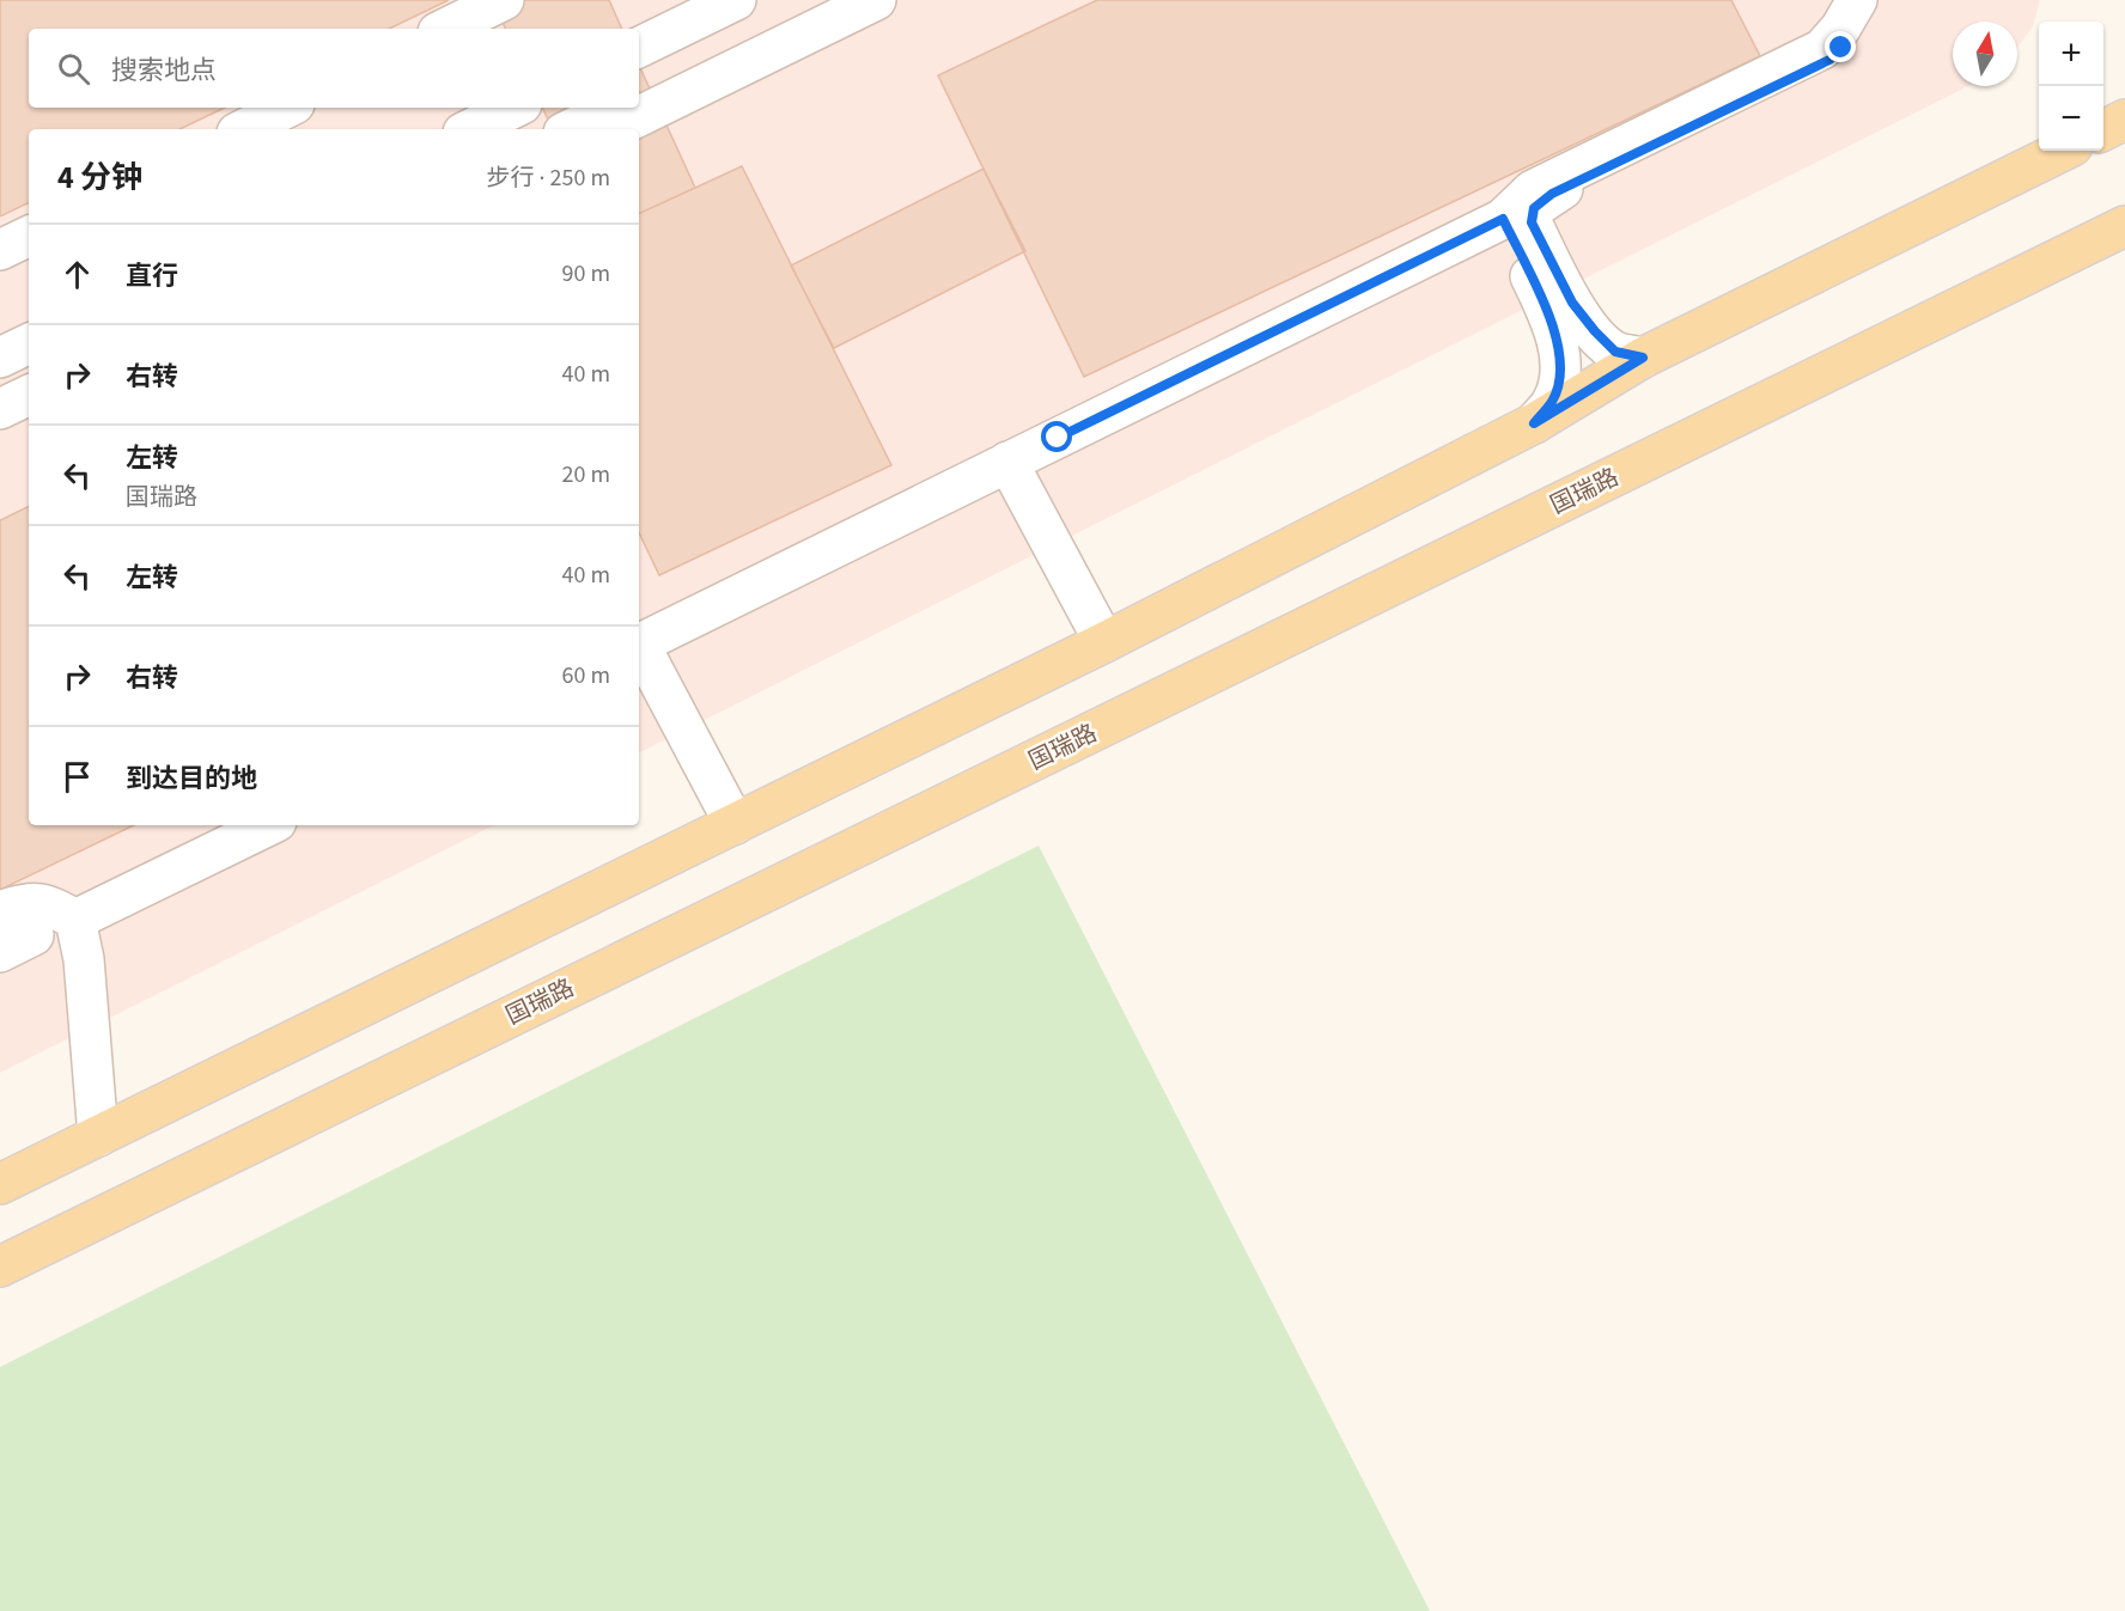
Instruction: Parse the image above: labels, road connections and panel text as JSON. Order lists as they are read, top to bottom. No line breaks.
{"streets":{"main road":["国瑞路"]},"north":"top","page":{"map_buttons":["+","−"],"search":"搜索地点","heading":["4 分钟","步行 · 250 m"],"list":[["直行","90 m"],["右转","40 m"],["左转","国瑞路","20 m"],["左转","40 m"],["右转","60 m"],"到达目的地"]}}
